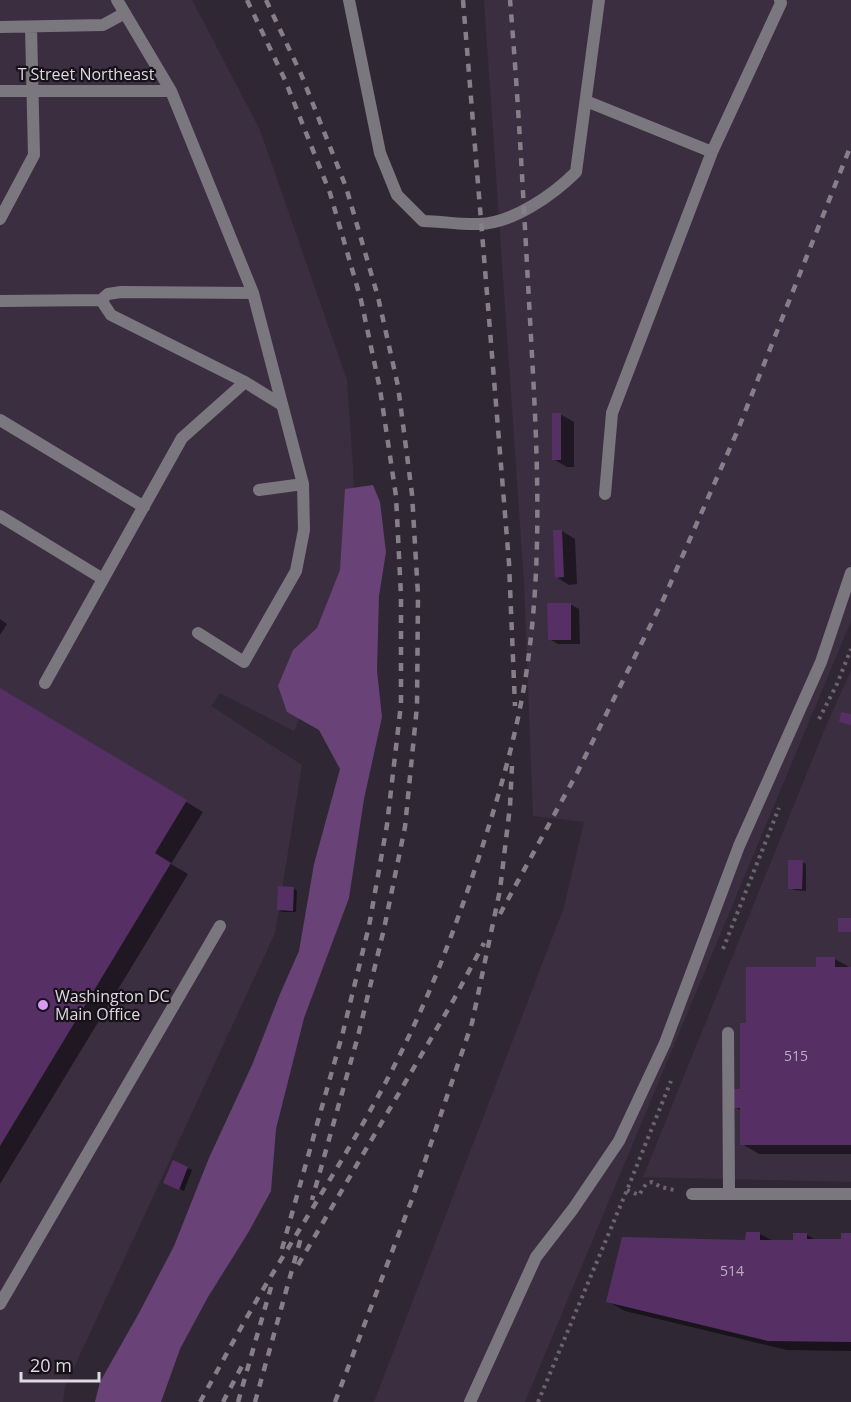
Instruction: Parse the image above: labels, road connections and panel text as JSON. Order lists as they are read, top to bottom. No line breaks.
{"streets":{"street":["T Street Northeast"]},"places":["Washington DC Main Office"],"house_numbers":["515","514"],"scale_bar":"20 m"}
